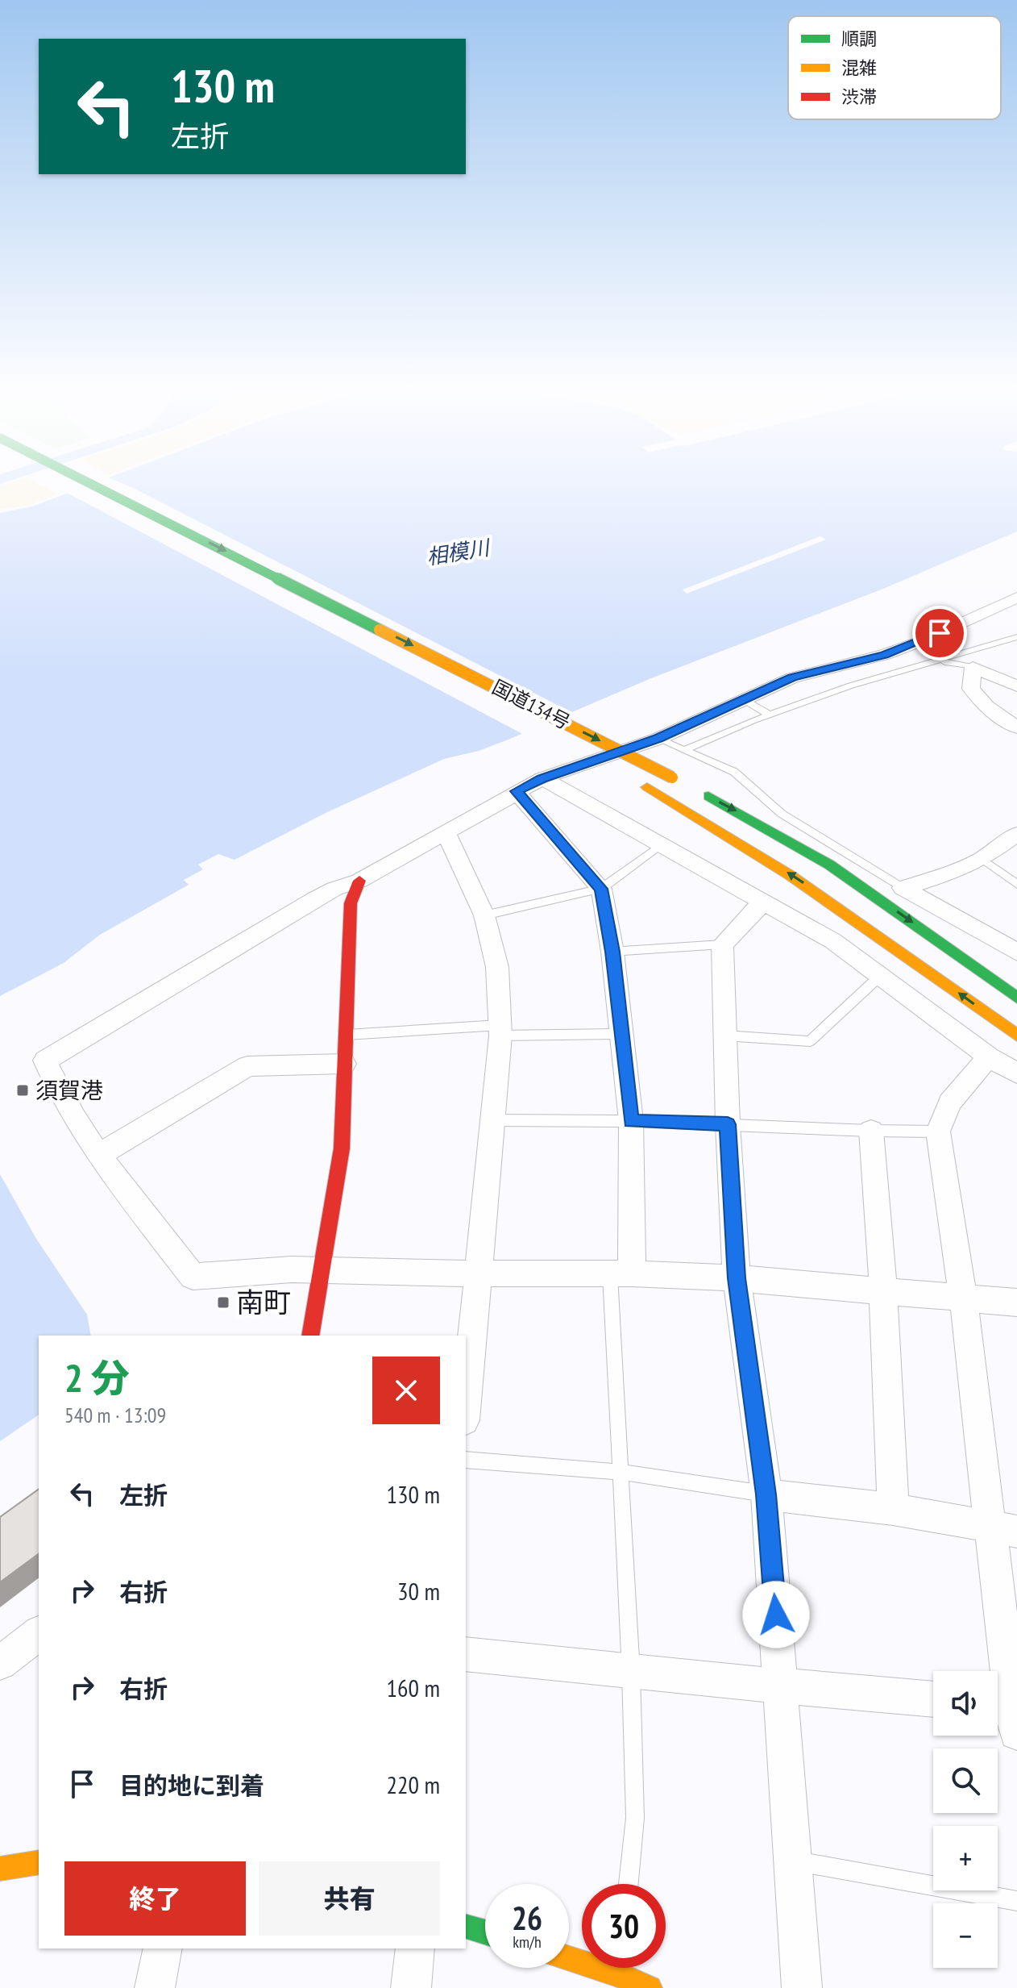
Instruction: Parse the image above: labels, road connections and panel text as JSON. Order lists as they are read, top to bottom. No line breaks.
{"streets":{"main road":["国道134号"]},"water":["相模川"],"places":{"transit":["須賀港","南町"]},"legend":["順調","混雑","渋滞"],"page":{"turn":["130 m","左折"],"heading":["2 分","540 m · 13:09"],"list":[{"name":"左折","value":"130 m"},{"name":"右折","value":"30 m"},{"name":"右折","value":"160 m"},{"name":"目的地に到着","value":"220 m"}],"map_buttons":["+","−"],"buttons":["終了","共有"],"speed":"26 km/h","limit":"30"}}
